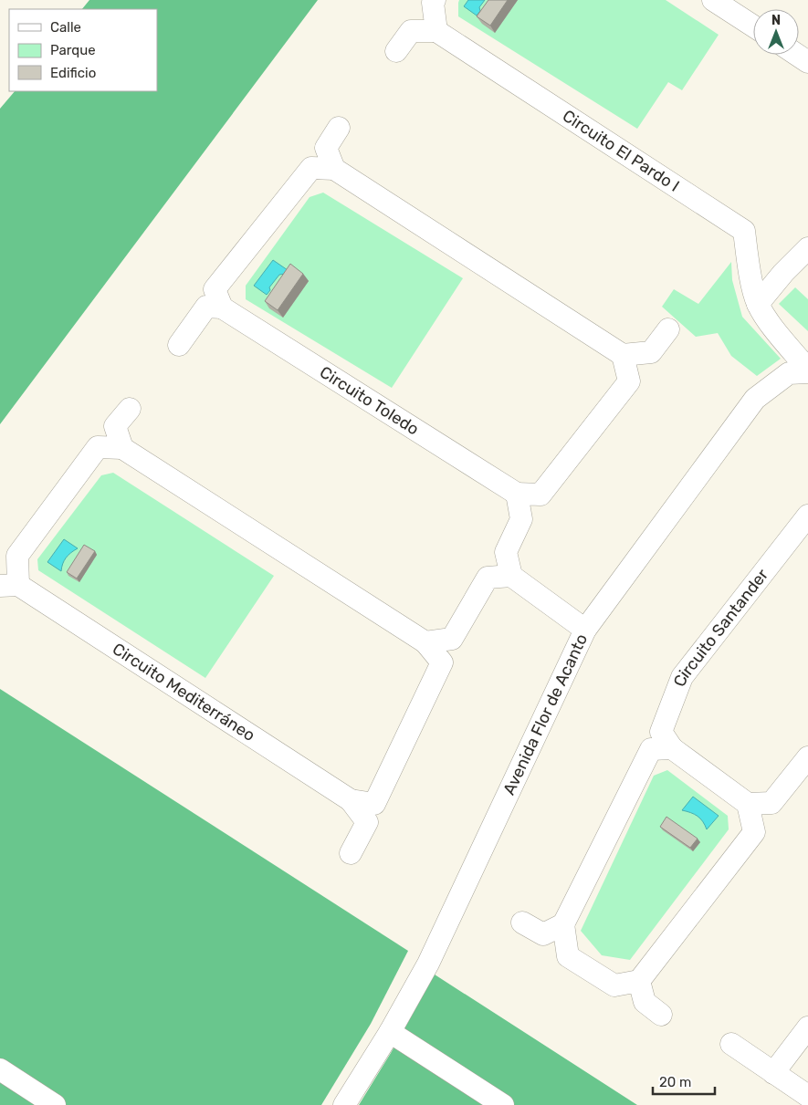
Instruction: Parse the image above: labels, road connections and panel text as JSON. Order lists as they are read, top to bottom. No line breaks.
{"streets":{"street":["Circuito El Pardo I","Circuito Toledo","Circuito Santander","Circuito Mediterráneo","Avenida Flor de Acanto"]},"crossings":[["Circuito El Pardo I","Avenida Flor de Acanto"]],"legend":["Calle","Parque","Edificio"],"scale_bar":"20 m","north":"top"}
